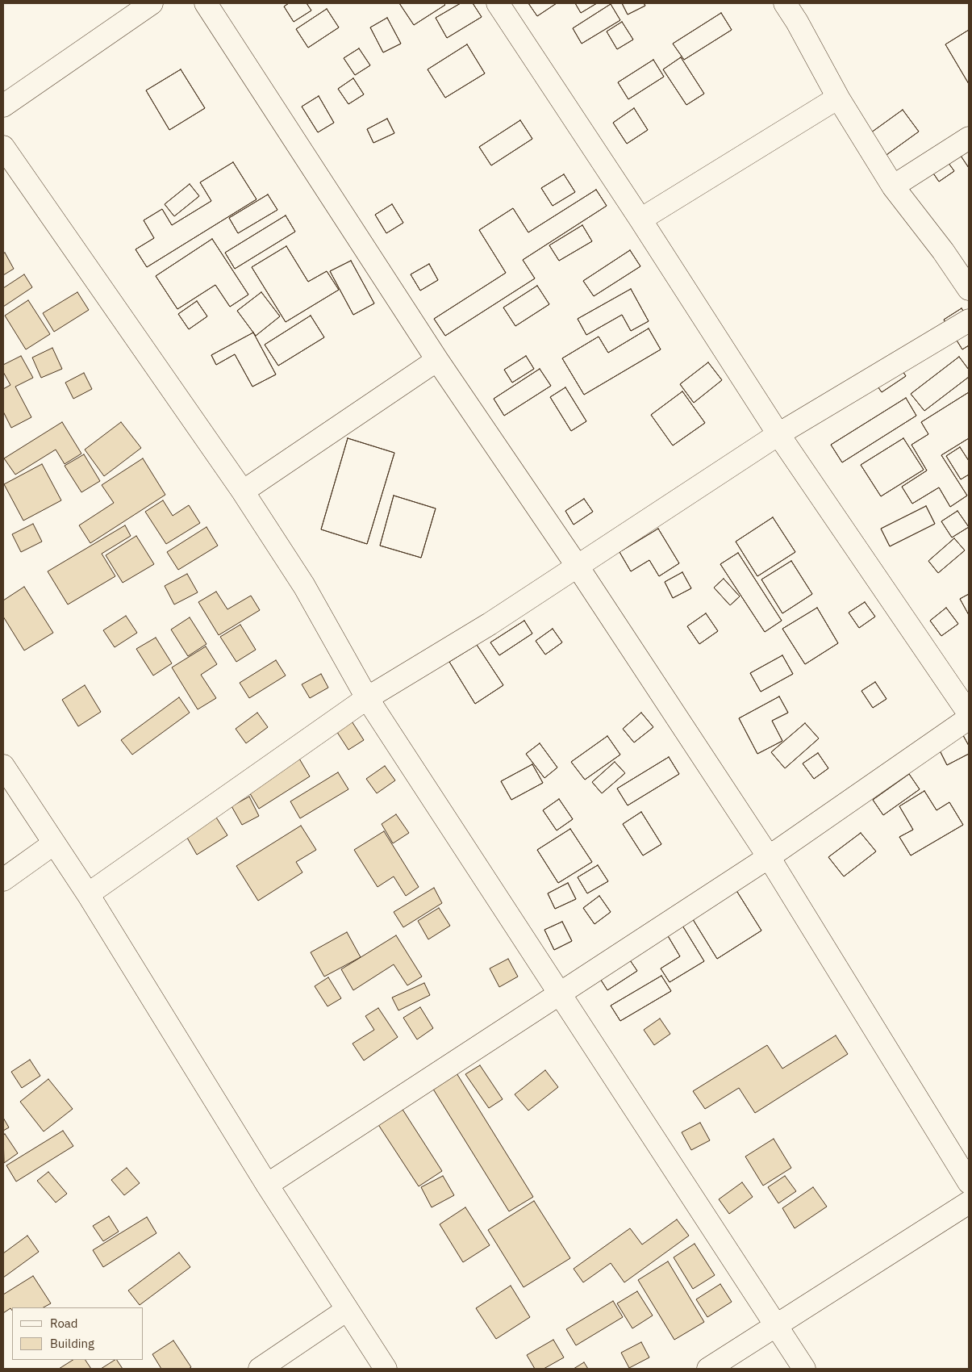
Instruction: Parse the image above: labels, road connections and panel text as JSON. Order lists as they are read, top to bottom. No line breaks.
{"legend":["Road","Building"]}
